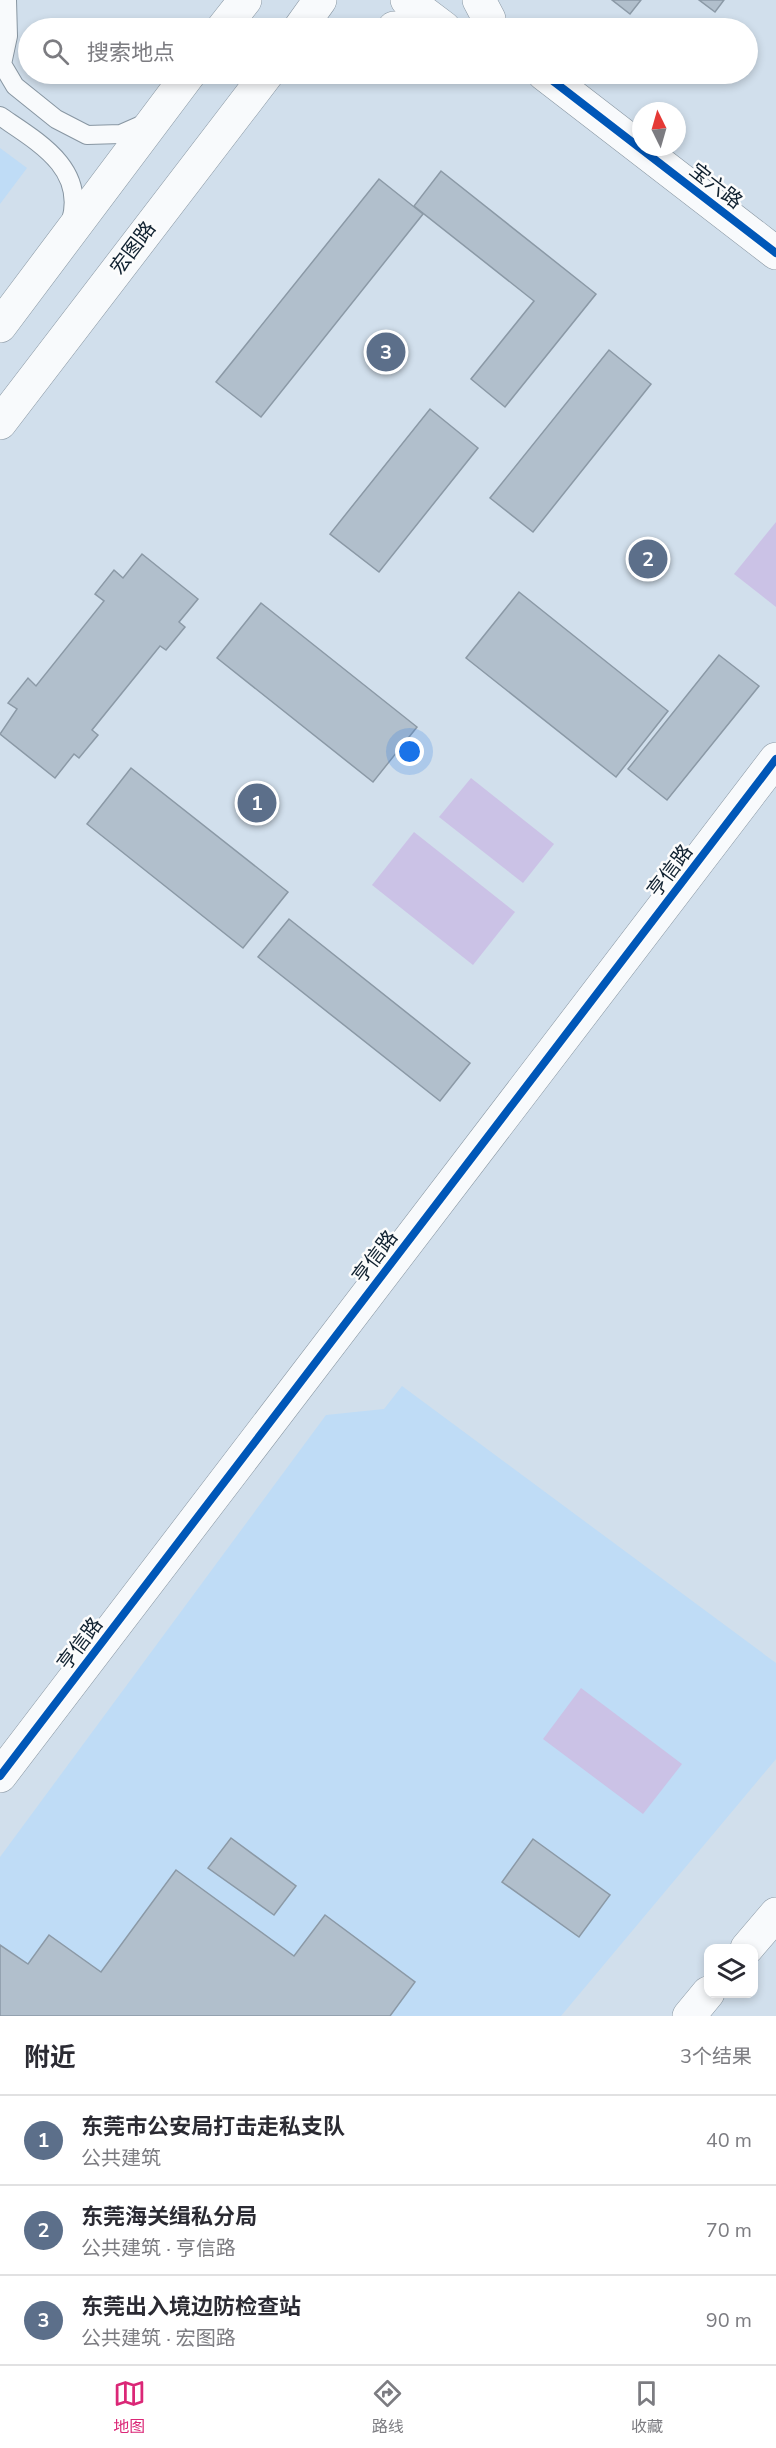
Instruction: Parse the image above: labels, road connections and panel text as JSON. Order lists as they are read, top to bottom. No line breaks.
{"streets":{"street":["宝六路","宏图路","亨信路"]},"north":"top","page":{"search":"搜索地点","pins":["3","2","1"],"heading":["附近","3个结果"],"list":[{"mark":"1","name":"东莞市公安局打击走私支队","note":"公共建筑","value":"40 m"},{"mark":"2","name":"东莞海关缉私分局","note":"公共建筑 · 亨信路","value":"70 m"},{"mark":"3","name":"东莞出入境边防检查站","note":"公共建筑 · 宏图路","value":"90 m"}],"nav":["地图","路线","收藏"]}}
